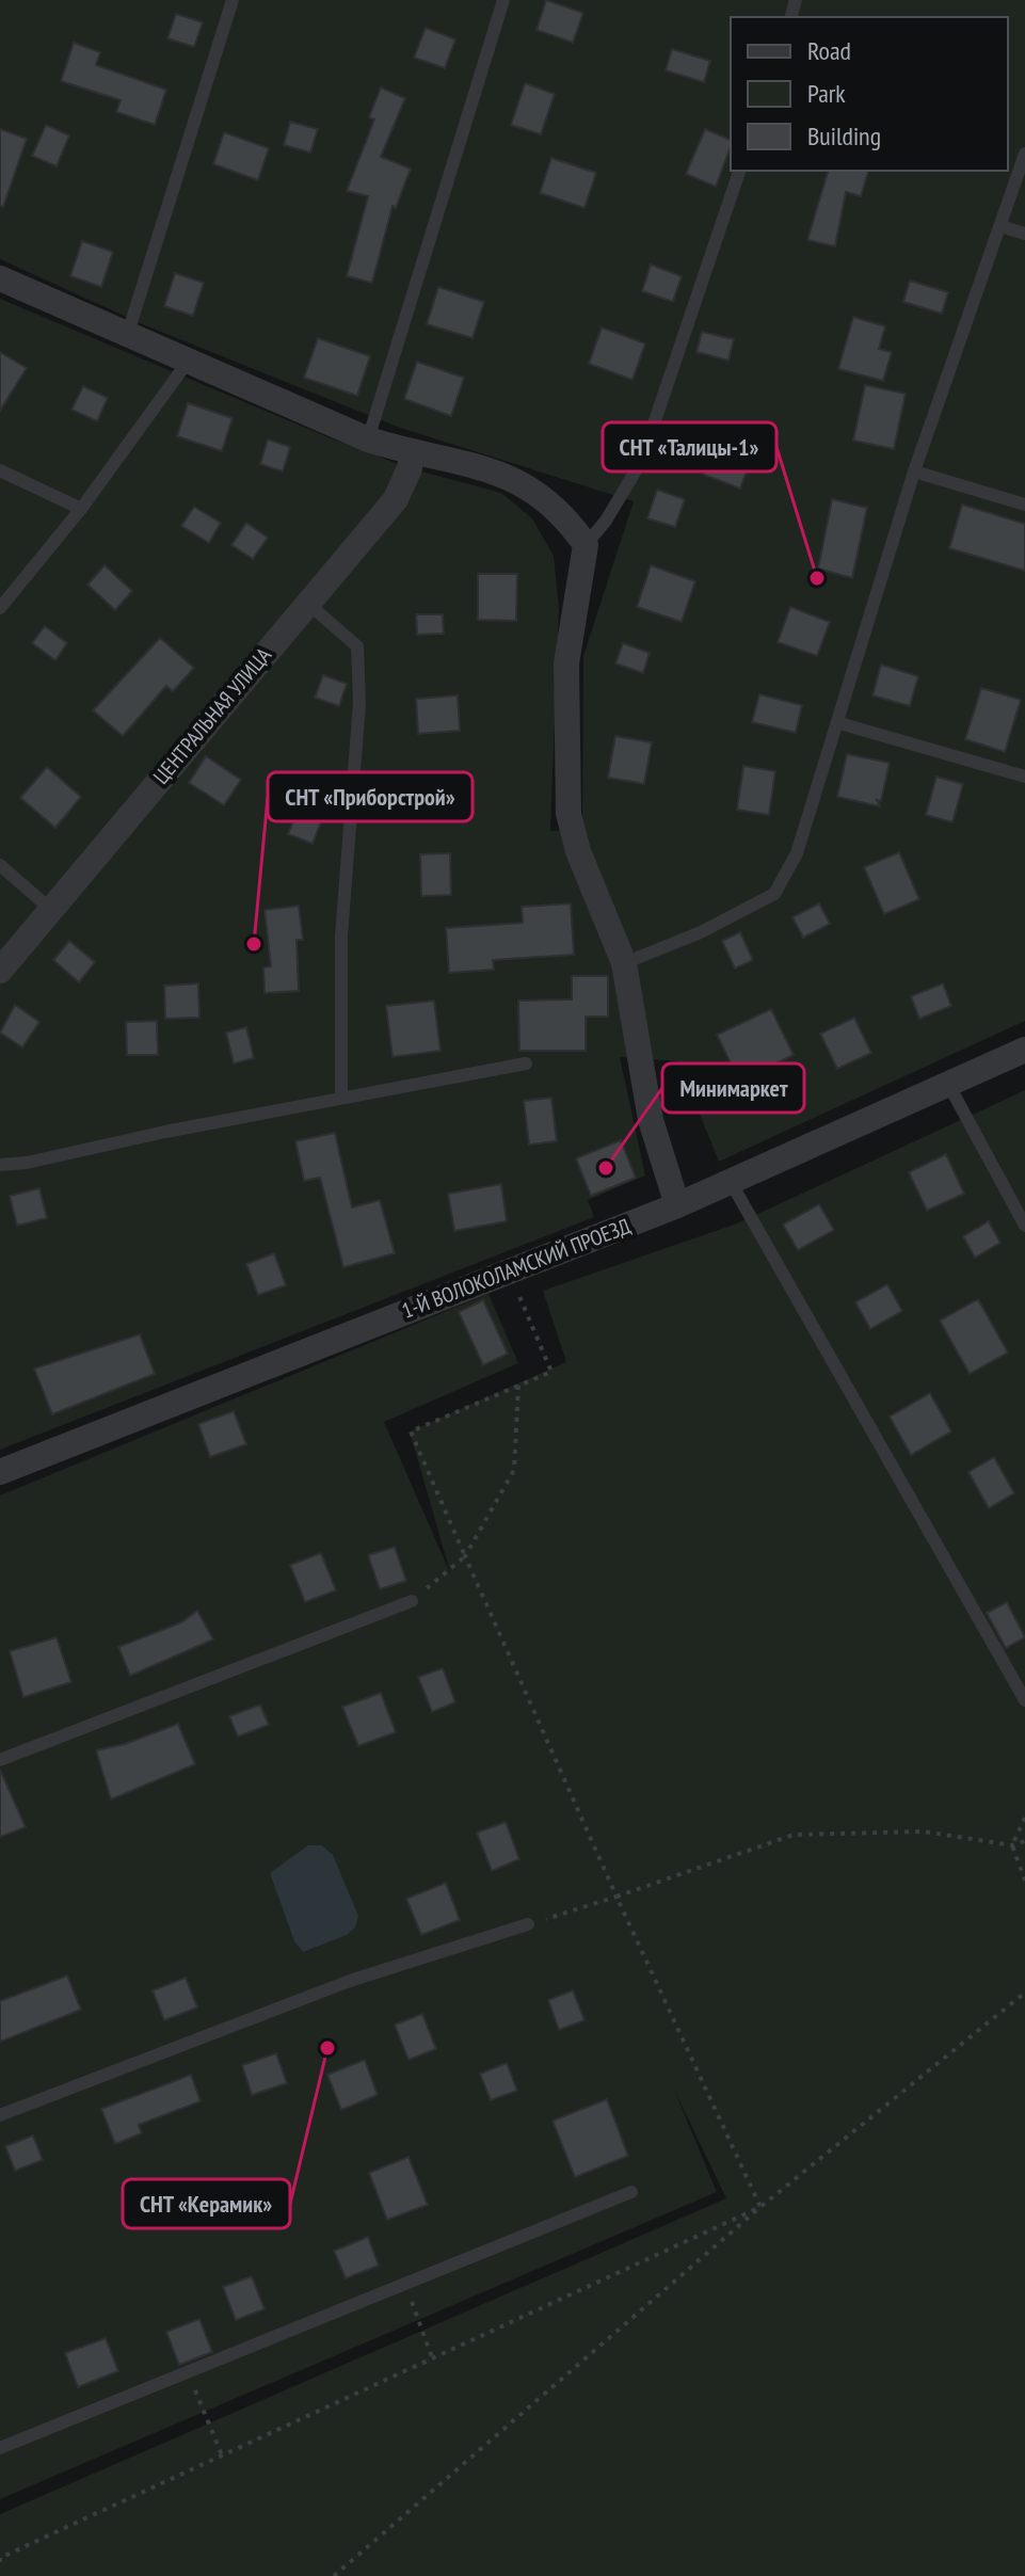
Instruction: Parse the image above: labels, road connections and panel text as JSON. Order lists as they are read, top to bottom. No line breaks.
{"streets":{"street":["ЦЕНТРАЛЬНАЯ УЛИЦА","1-Й ВОЛОКОЛАМСКИЙ ПРОЕЗД"]},"places":["СНТ «Талицы-1»","СНТ «Приборстрой»","Минимаркет","СНТ «Керамик»"],"legend":["Road","Park","Building"]}
